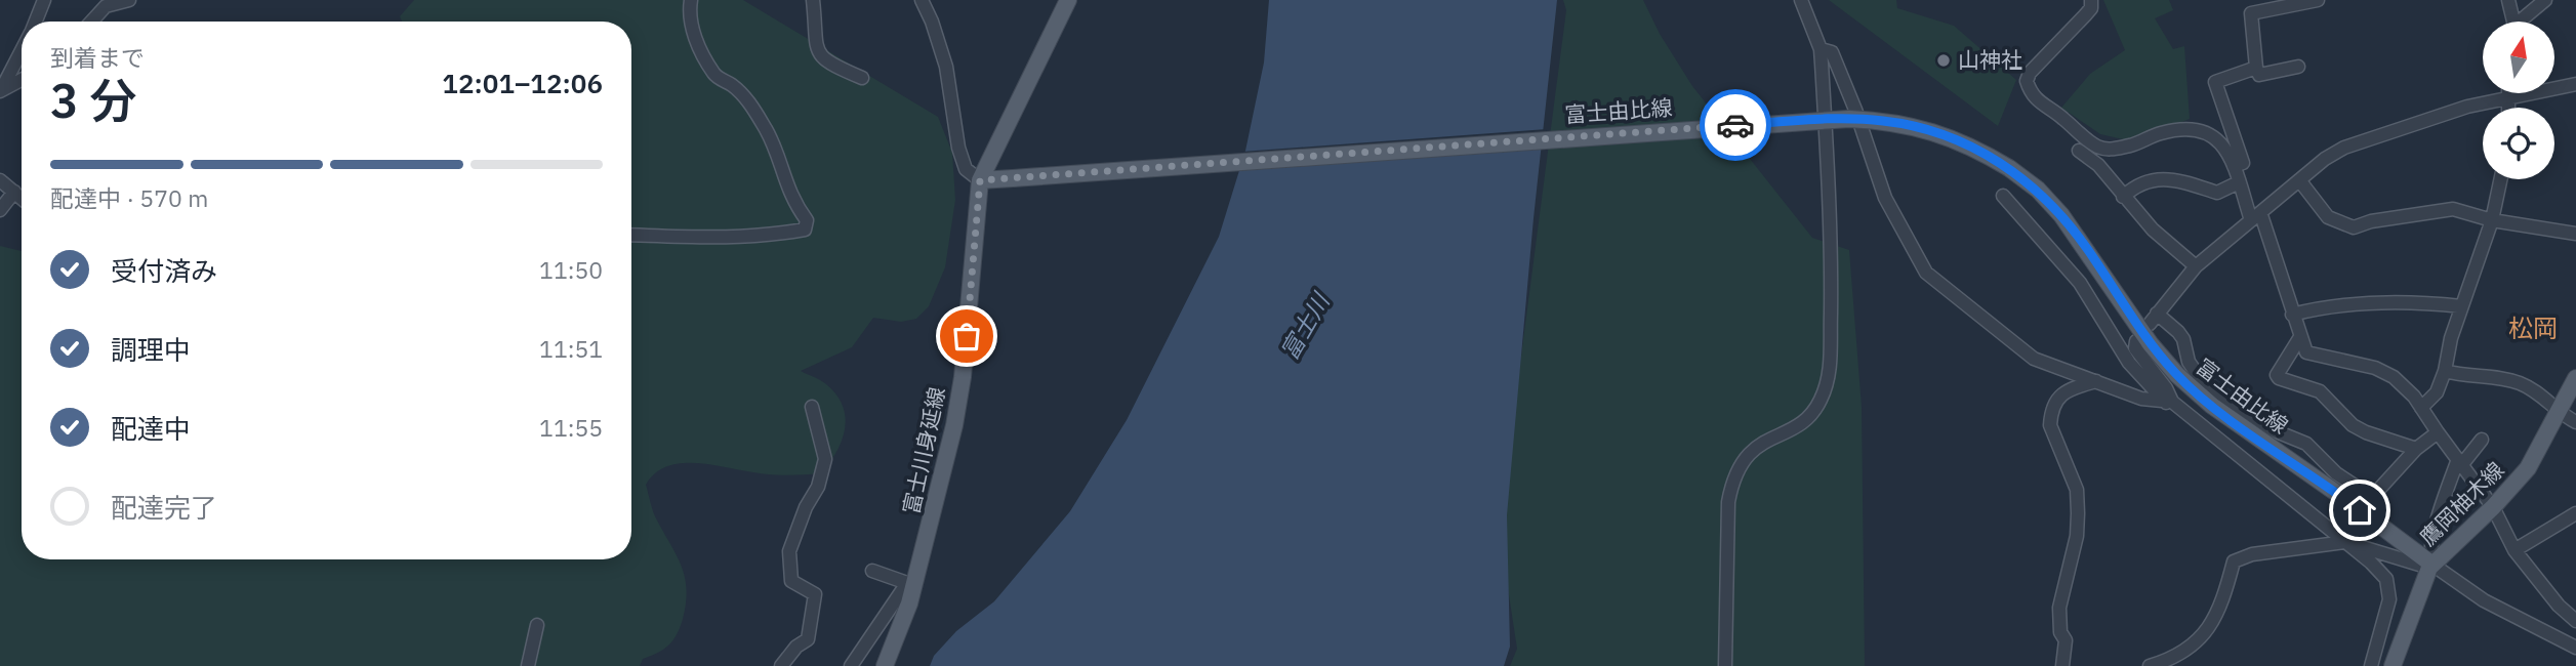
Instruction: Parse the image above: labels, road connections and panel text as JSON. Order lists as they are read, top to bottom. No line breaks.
{"streets":{"main road":["富士由比線","富士川身延線","鷹岡柚木線"]},"crossings":[["富士由比線","富士川身延線"],["富士由比線","鷹岡柚木線"]],"districts":["松岡"],"water":["富士川"],"places":["山神社"],"north":"top","page":{"heading":["3 分","到着まで","12:01–12:06"],"bar":"配達中 · 570 m","list":[["受付済み","11:50"],["調理中","11:51"],["配達中","11:55"],"配達完了"]}}
